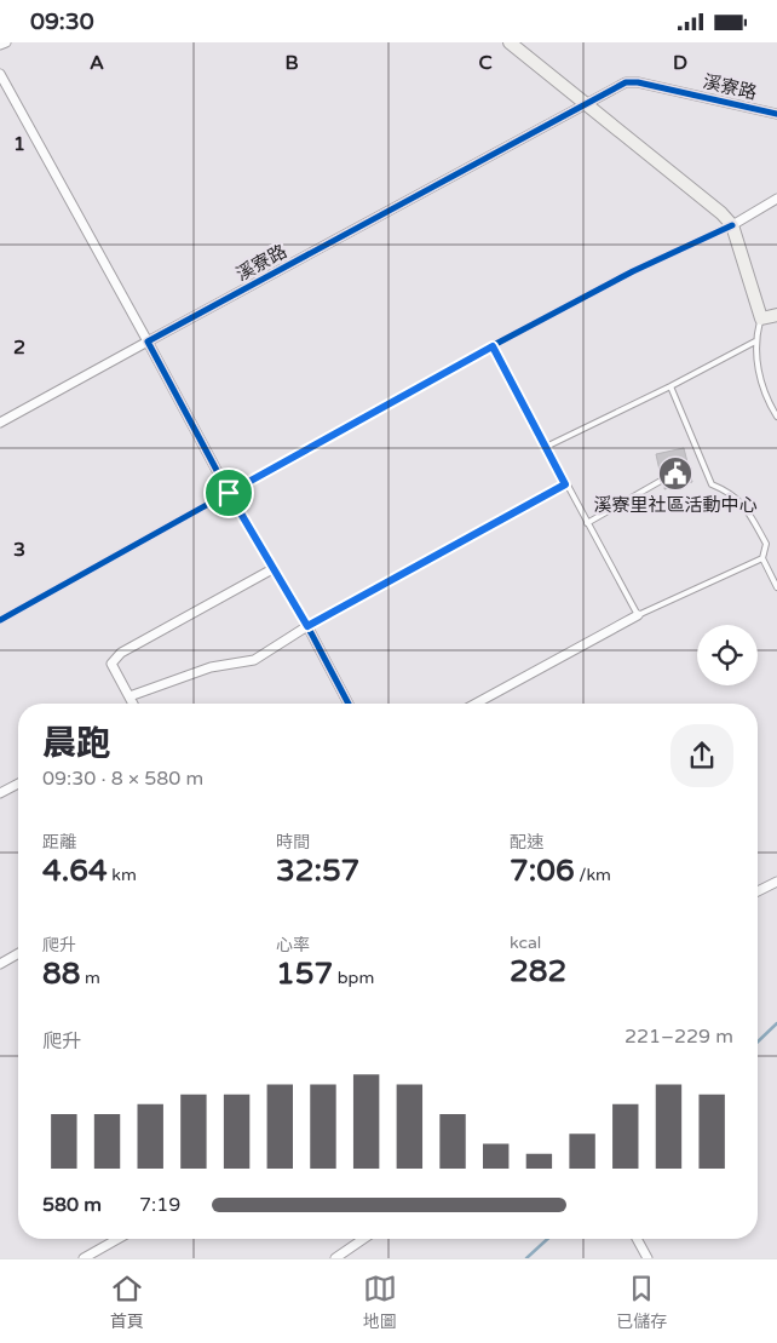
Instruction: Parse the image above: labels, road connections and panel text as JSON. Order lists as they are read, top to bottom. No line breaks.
{"streets":{"street":["溪寮路"]},"places":{"public building":["溪寮里社區活動中心"]},"page":{"status":"09:30","heading":["晨跑","09:30 · 8 × 580 m"],"stats":[["距離","4.64 km"],["時間","32:57"],["配速","7:06 /km"],["爬升","88 m"],["心率","157 bpm"],["kcal","282"]],"chart":["爬升","221–229 m"],"list":[{"name":"580 m","note":"7:19"}],"tabs":["首頁","地圖","已儲存"]},"grid":{"columns":["A","B","C","D"],"rows":["1","2","3"]}}
